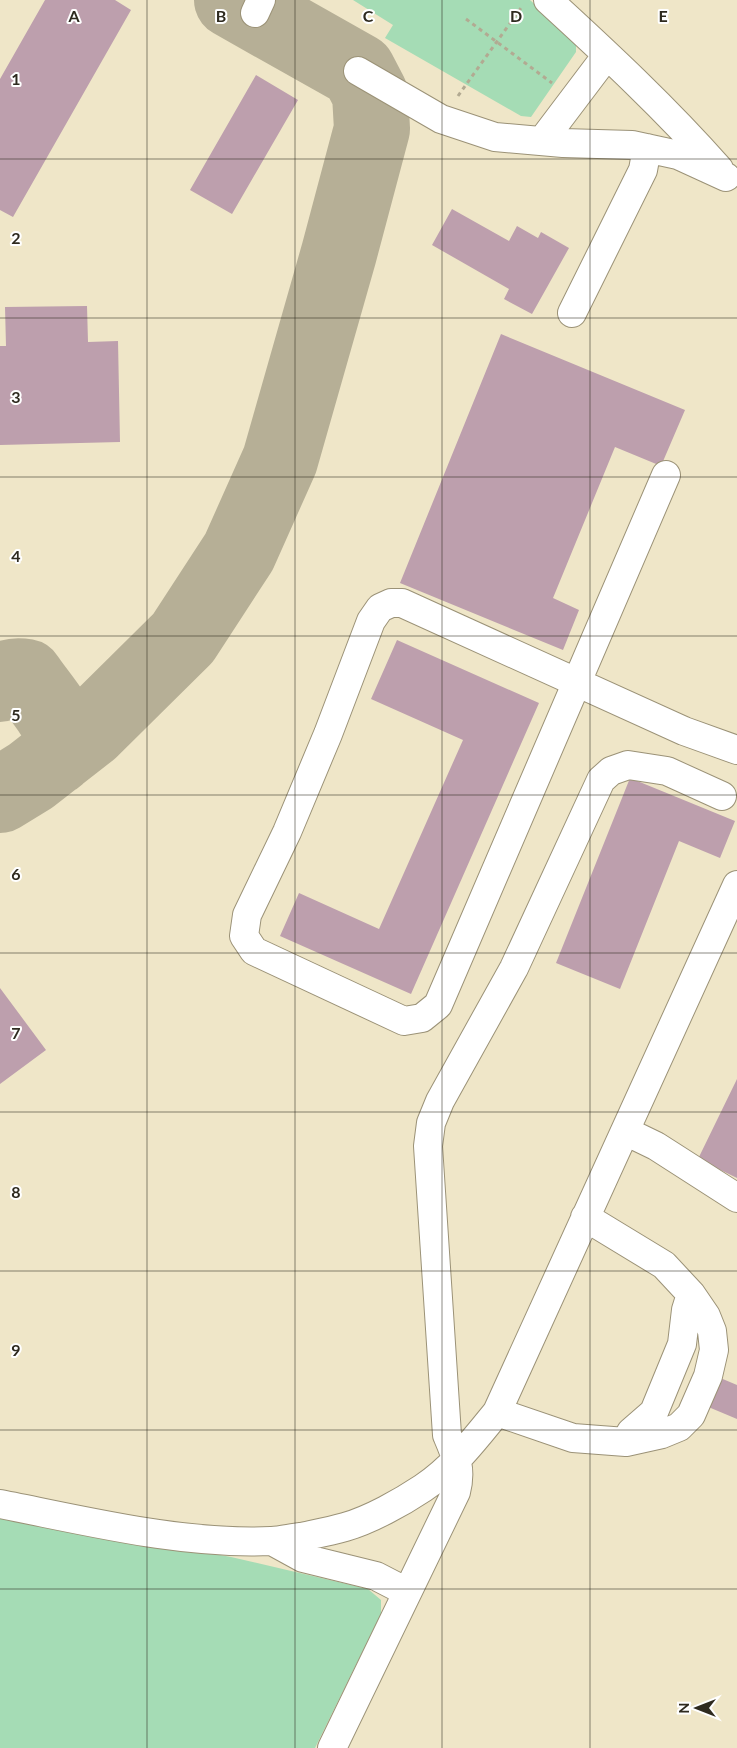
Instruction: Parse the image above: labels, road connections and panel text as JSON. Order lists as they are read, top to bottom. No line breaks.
{"north":"left","grid":{"columns":["A","B","C","D","E"],"rows":["1","2","3","4","5","6","7","8","9"]}}
